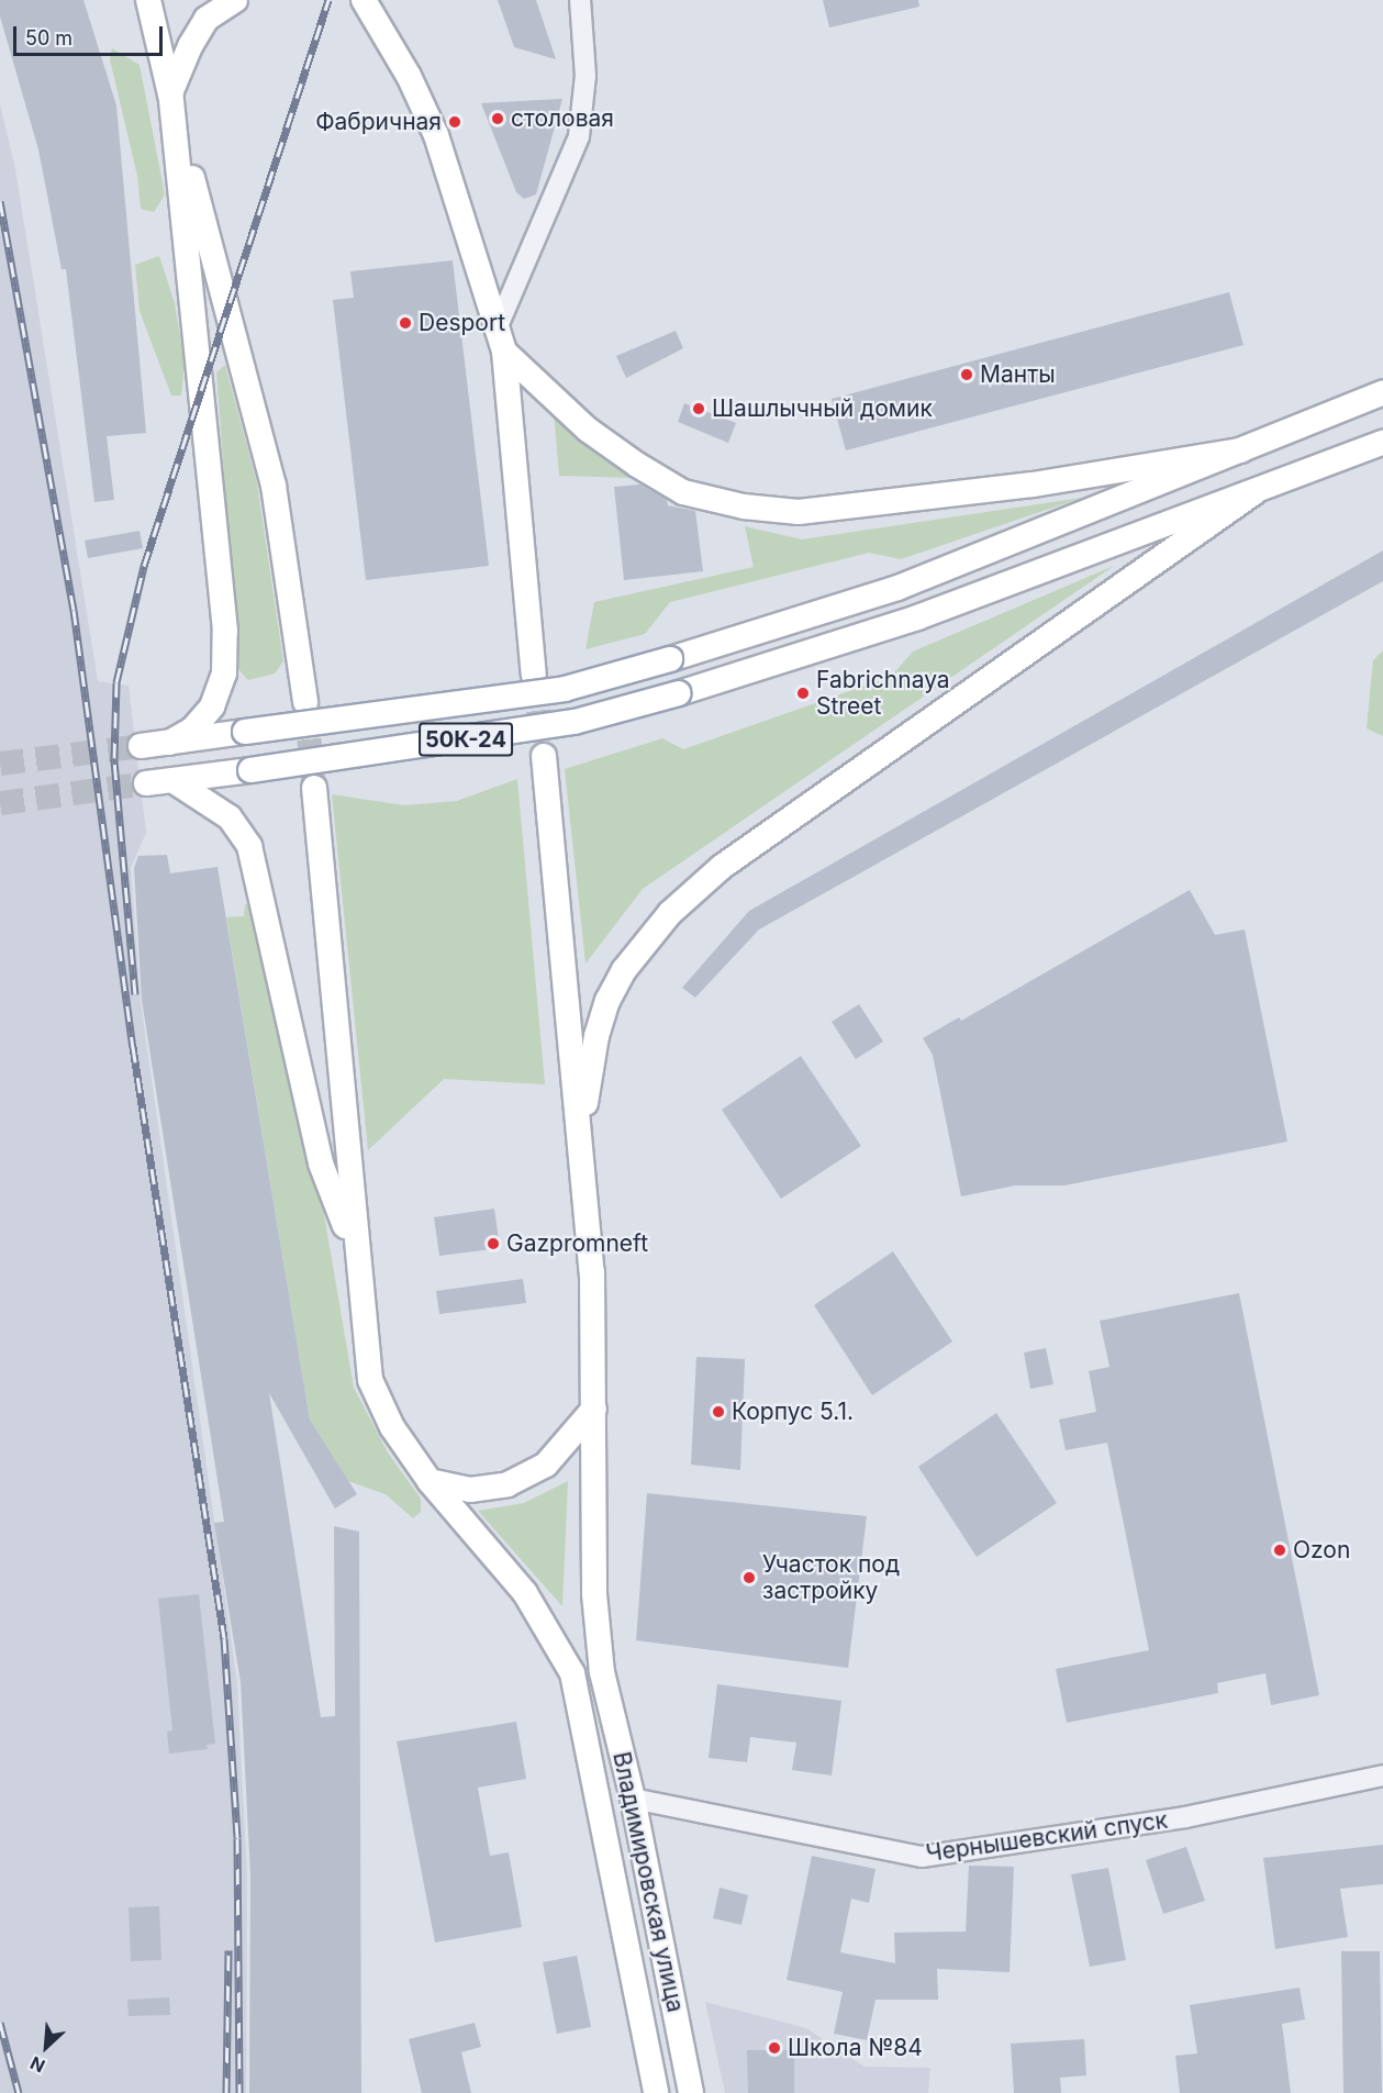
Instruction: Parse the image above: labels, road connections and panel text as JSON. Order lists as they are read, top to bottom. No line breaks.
{"streets":{"main road":["50К-24","Владимировская улица"],"street":["Чернышевский спуск"]},"crossings":[["Чернышевский спуск","Владимировская улица"]],"places":["столовая","Фабричная","Desport","Манты","Шашлычный домик","Fabrichnaya Street","Gazpromneft","Корпус 5.1.","Ozon","Участок под застройку","Школа №84"],"scale_bar":"50 m","north":"bottom left"}
